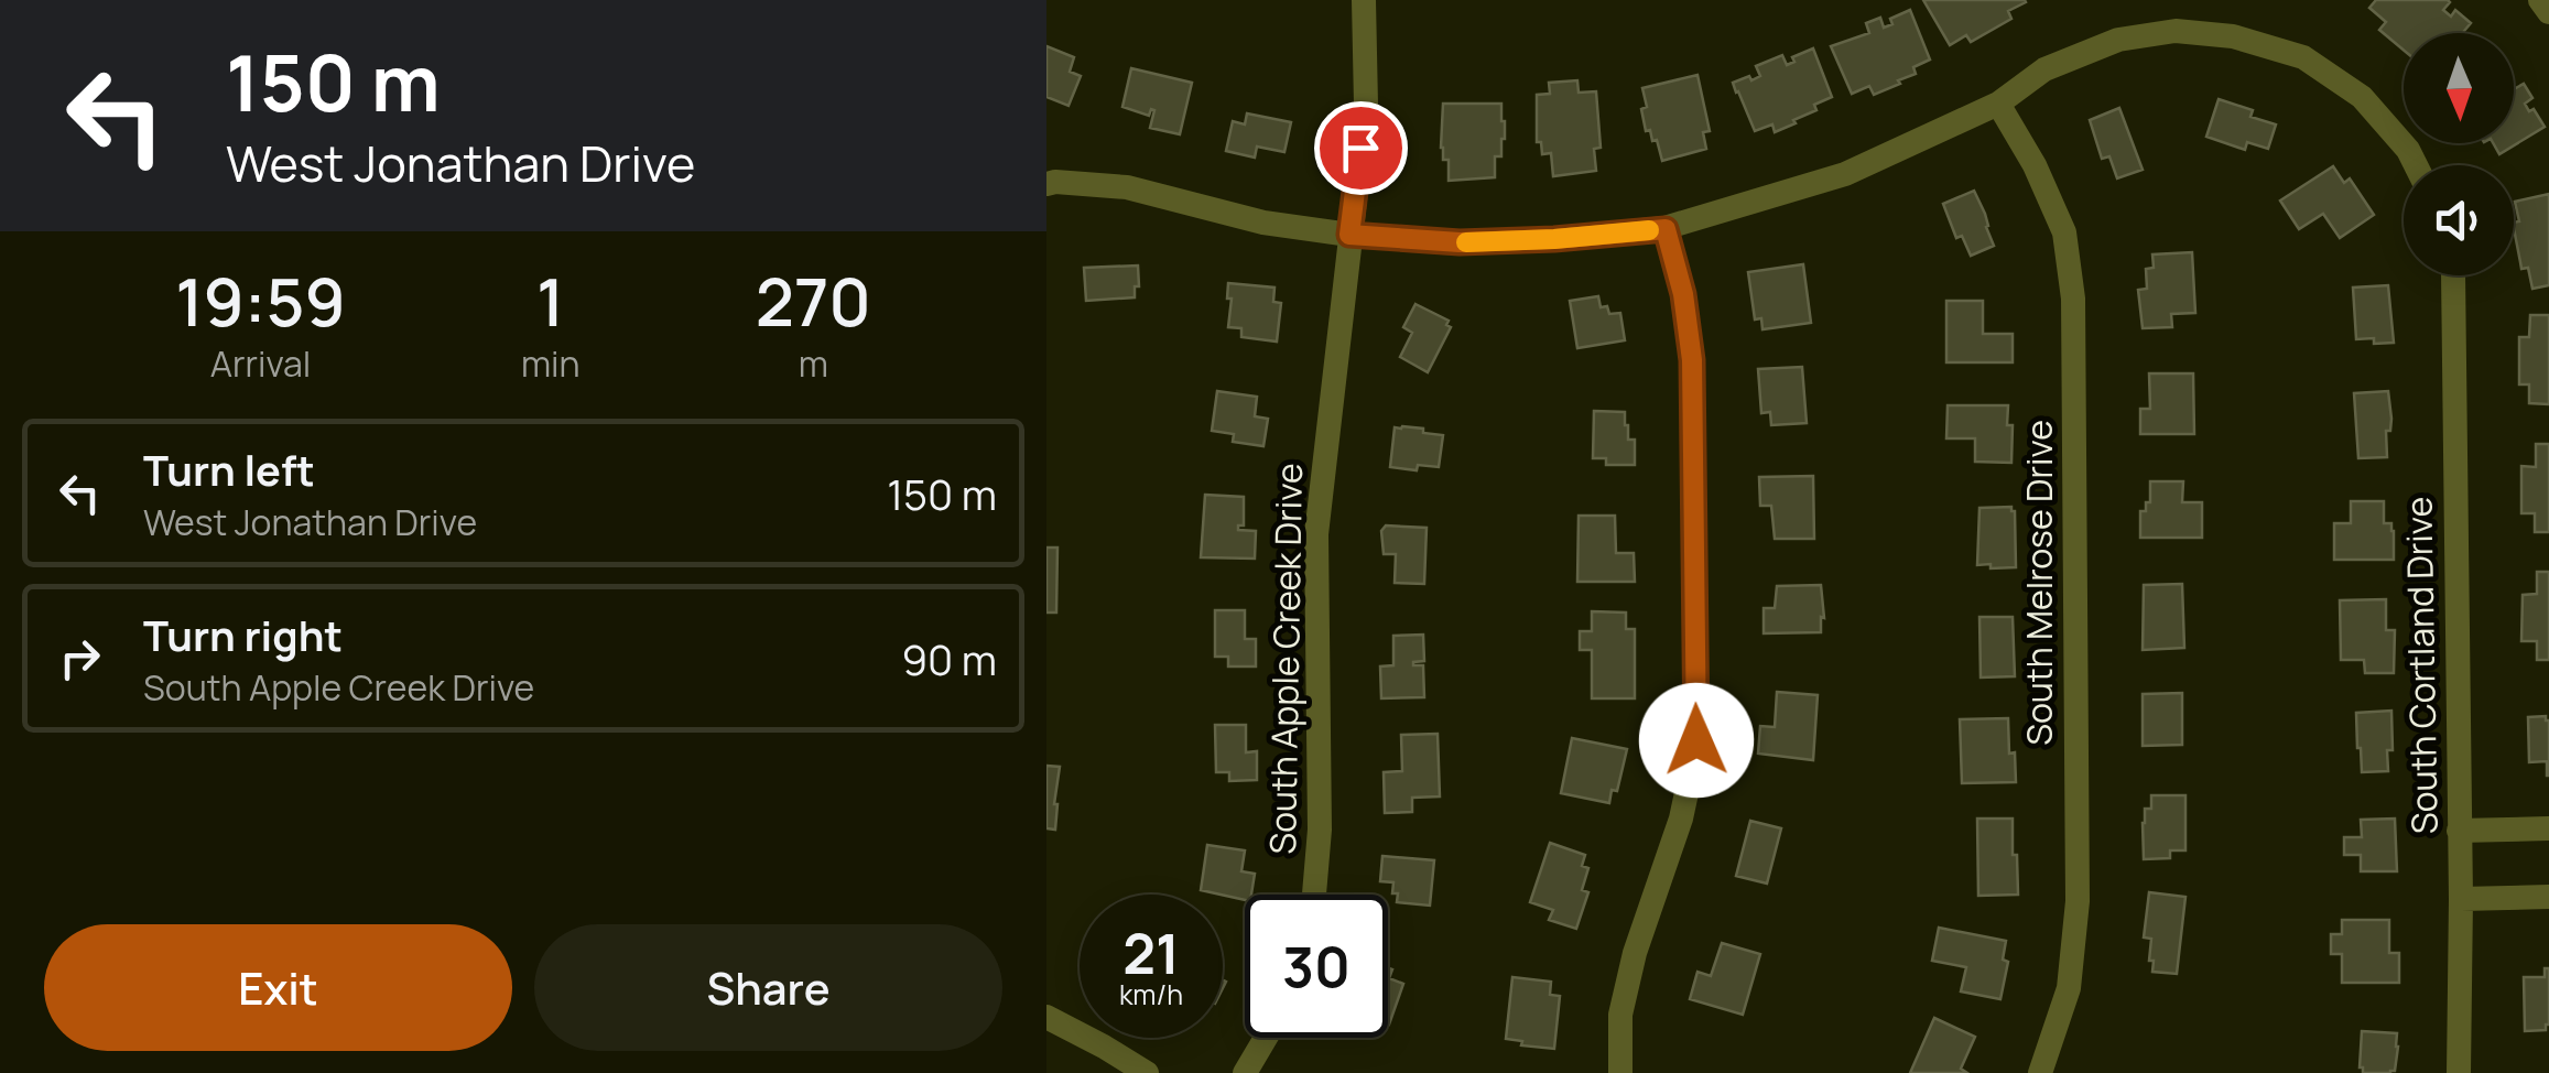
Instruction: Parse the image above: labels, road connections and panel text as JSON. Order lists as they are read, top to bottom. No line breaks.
{"streets":{"street":["South Melrose Drive","South Apple Creek Drive","South Cortland Drive"]},"north":"bottom","page":{"turn":["150 m","West Jonathan Drive"],"eta":["19:59","Arrival","1","min","270","m"],"list":[{"name":"Turn left","note":"West Jonathan Drive","value":"150 m"},{"name":"Turn right","note":"South Apple Creek Drive","value":"90 m"}],"speed":"21 km/h","limit":"30","buttons":["Exit","Share"]}}
